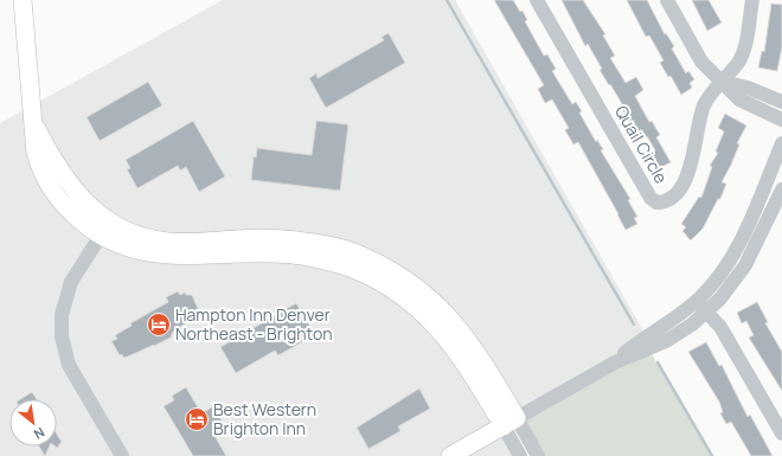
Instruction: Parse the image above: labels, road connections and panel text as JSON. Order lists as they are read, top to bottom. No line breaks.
{"streets":{"street":["Quail Circle"]},"places":{"hotel":["Hampton Inn Denver Northeast - Brighton","Best Western Brighton Inn"]},"north":"bottom right"}
